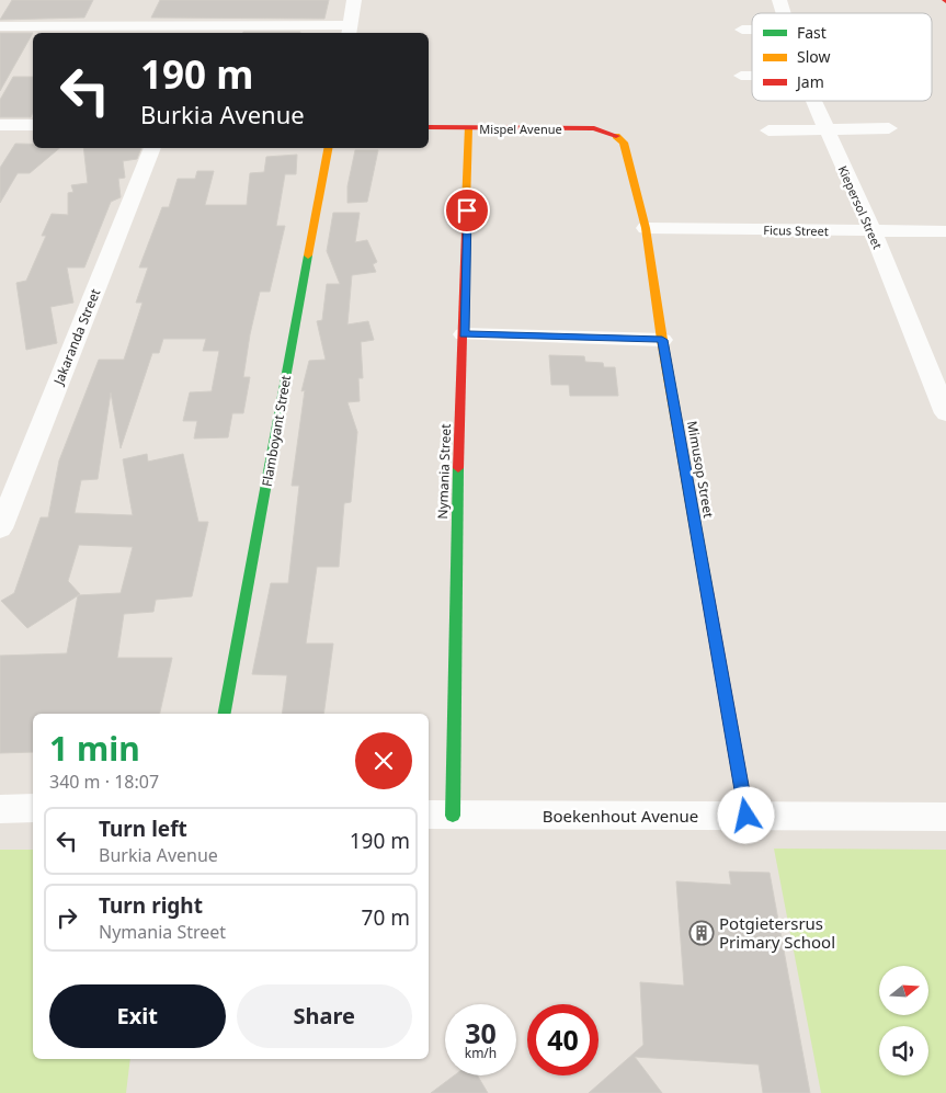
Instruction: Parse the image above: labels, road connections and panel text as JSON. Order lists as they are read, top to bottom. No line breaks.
{"streets":{"street":["Mispel Avenue","Kiepersol Street","Ficus Street","Jakaranda Street","Flamboyant Street","Mimusop Street","Nymania Street","Boekenhout Avenue"]},"crossings":[["Mispel Avenue","Mimusop Street"],["Mispel Avenue","Nymania Street"],["Kiepersol Street","Ficus Street"],["Ficus Street","Mimusop Street"],["Mimusop Street","Boekenhout Avenue"],["Nymania Street","Boekenhout Avenue"]],"places":{"building":["Potgietersrus Primary School"]},"legend":["Fast","Slow","Jam"],"north":"right","page":{"turn":["190 m","Burkia Avenue"],"heading":["1 min","340 m · 18:07"],"list":[{"name":"Turn left","note":"Burkia Avenue","value":"190 m"},{"name":"Turn right","note":"Nymania Street","value":"70 m"}],"buttons":["Exit","Share"],"speed":"30 km/h","limit":"40"}}
